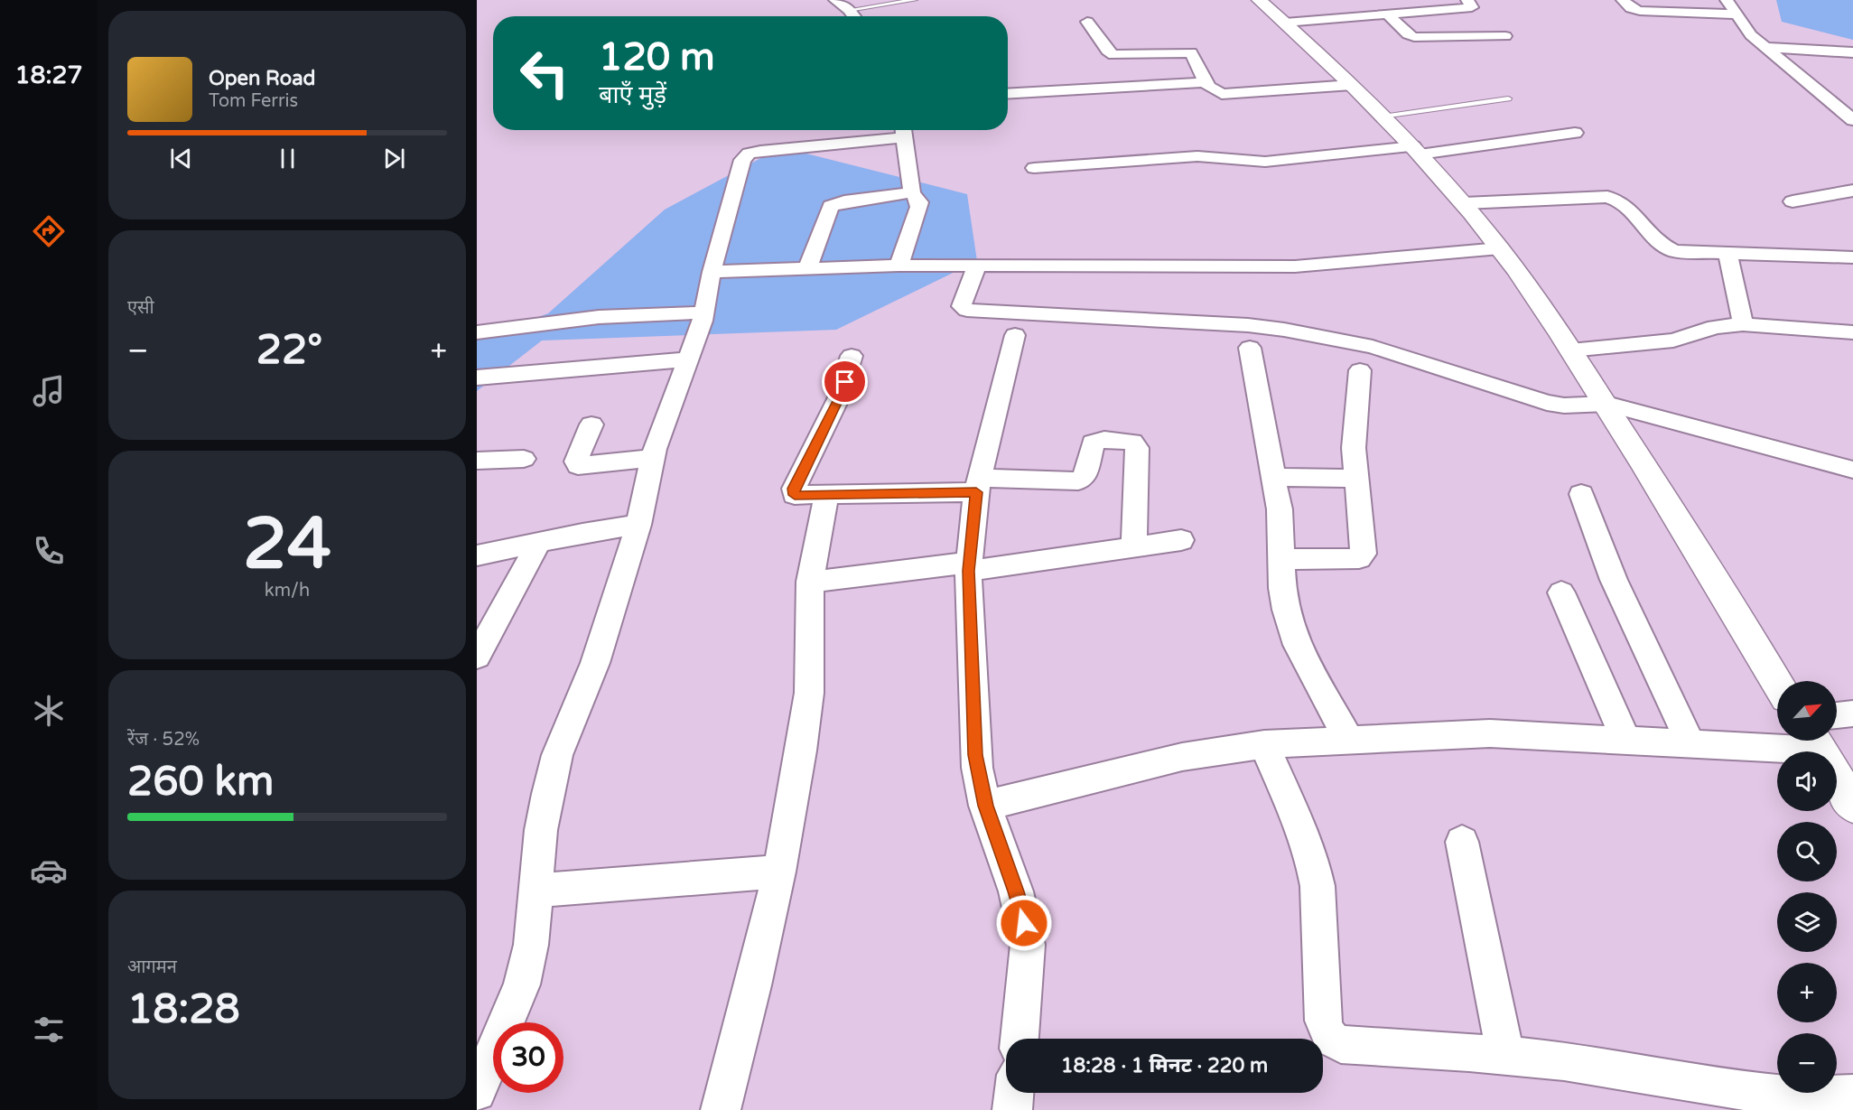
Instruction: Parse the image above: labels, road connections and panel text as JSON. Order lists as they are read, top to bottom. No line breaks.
{"north":"top right","page":{"tabs":"18:27","turn":["120 m","बाएँ मुड़ें"],"song":["Open Road","Tom Ferris"],"tile":["एसी",["24","km/h"],["रेंज · 52%","260 km"],["आगमन","18:28"]],"heat":["−","22°","+"],"map_buttons":["+","−"],"limit":"30","trip":"18:28 · 1 मिनट · 220 m"}}
